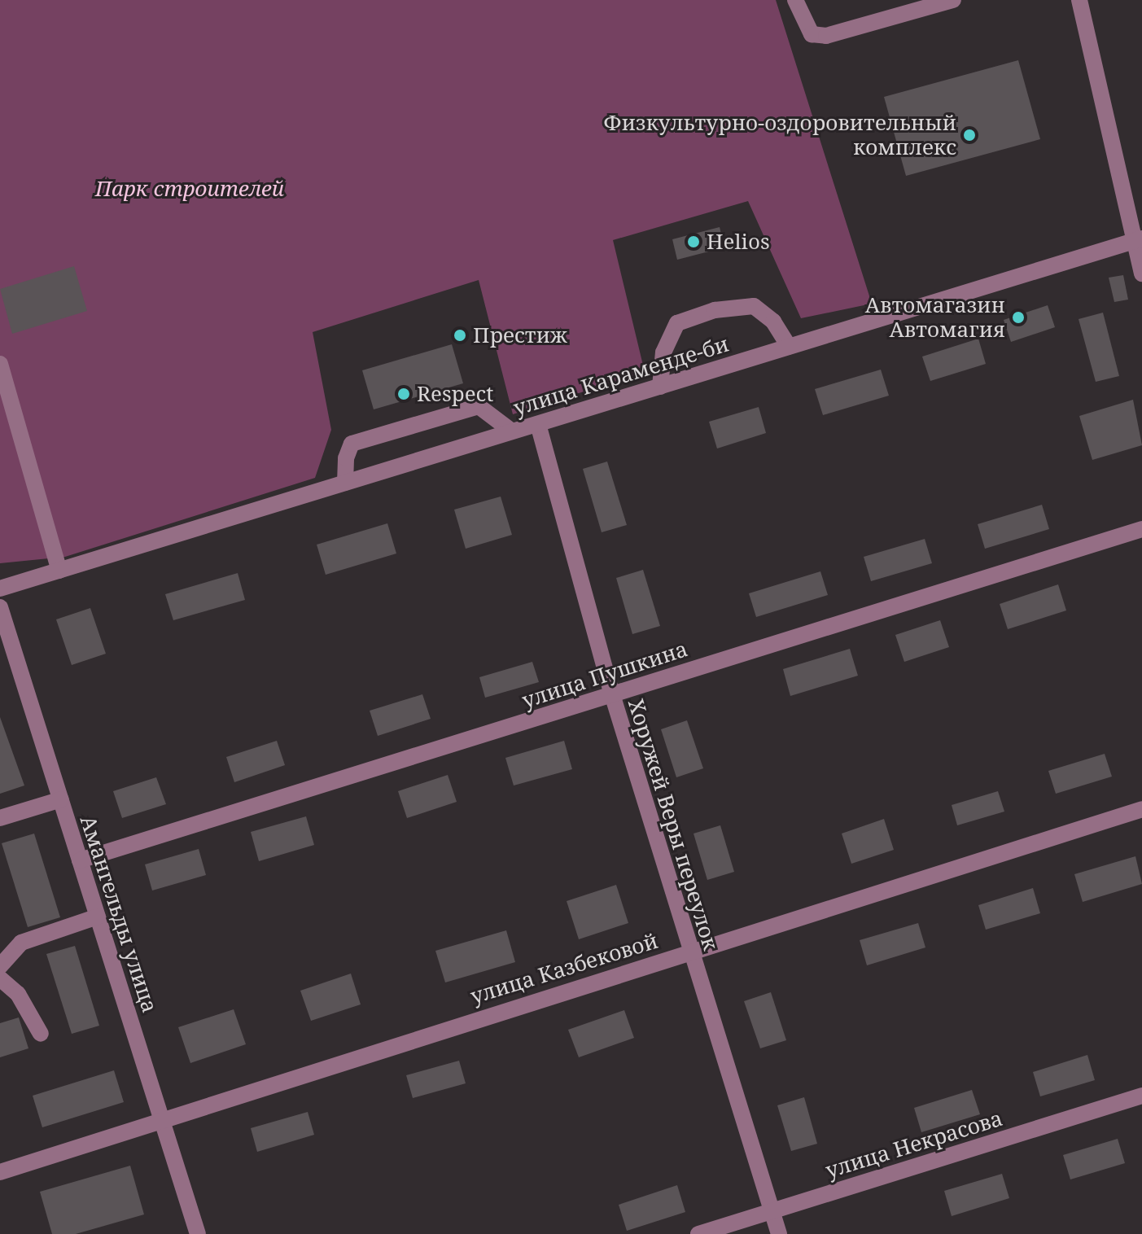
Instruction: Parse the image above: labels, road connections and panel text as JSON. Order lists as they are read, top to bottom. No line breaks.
{"streets":{"street":["улица Караменде-би","улица Пушкина","Хоружей Веры переулок","Амангельды улица","улица Казбековой","улица Некрасова"]},"crossings":[["улица Караменде-би","Хоружей Веры переулок"],["улица Пушкина","Хоружей Веры переулок"],["улица Пушкина","Амангельды улица"],["Хоружей Веры переулок","улица Казбековой"],["Хоружей Веры переулок","улица Некрасова"],["Амангельды улица","улица Казбековой"]],"parks":["Парк строителей"],"places":["Физкультурно-оздоровительный комплекс","Helios","Автомагазин Автомагия","Престиж","Respect"]}
